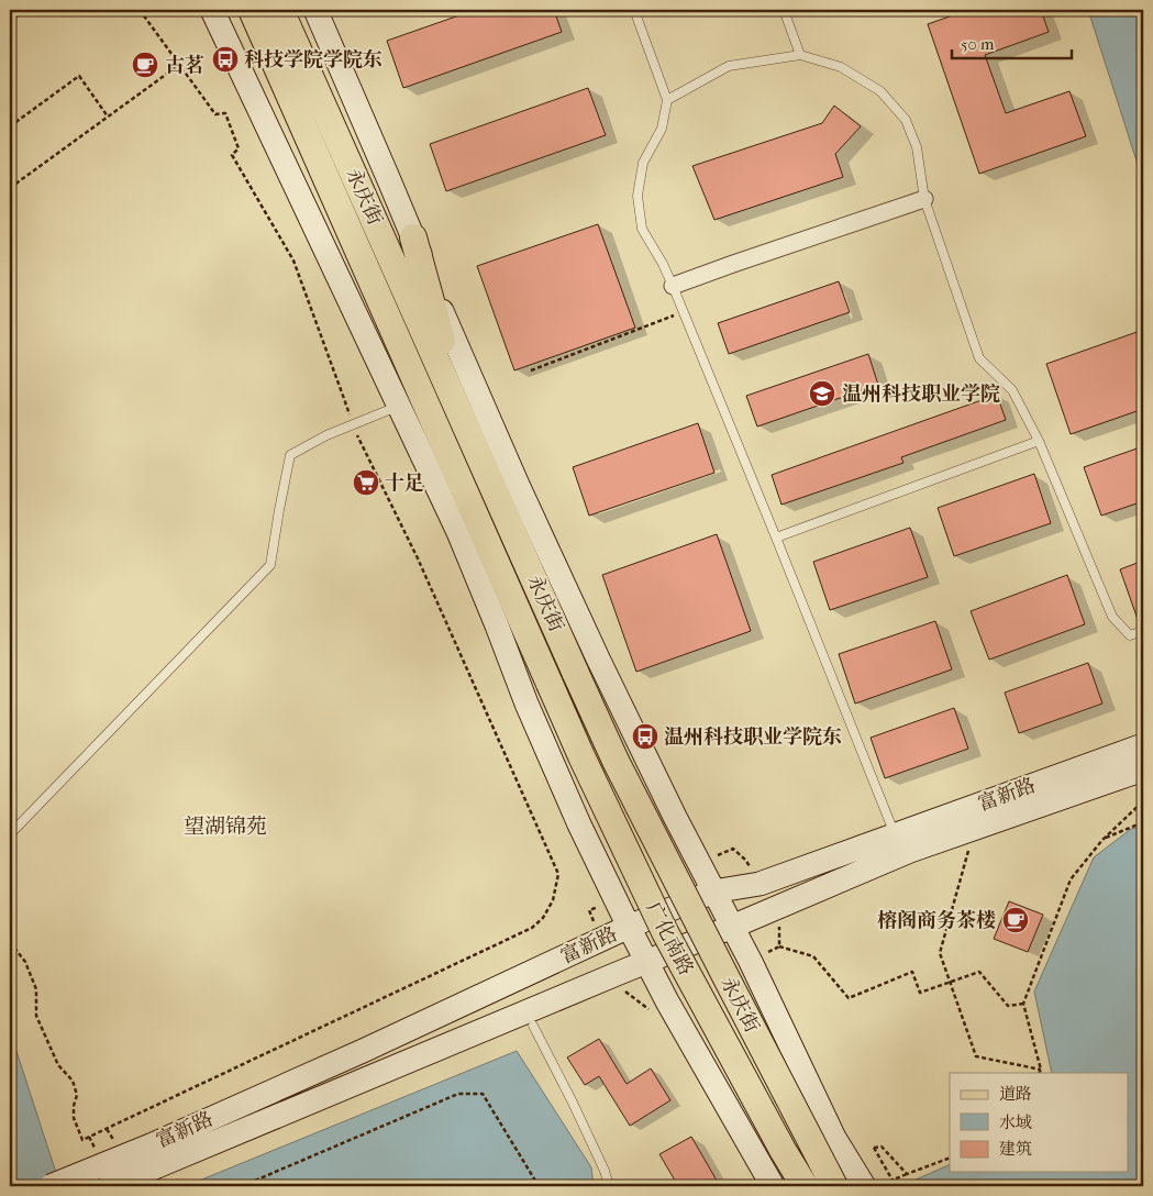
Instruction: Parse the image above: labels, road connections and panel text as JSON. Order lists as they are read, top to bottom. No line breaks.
{"streets":{"main road":["永庆街","富新路","广化南路"]},"crossings":[["永庆街","广化南路"]],"districts":["望湖锦苑"],"places":{"bus stop":["科技学院学院东","温州科技职业学院东"],"cafe":["古茗","榕阁商务茶楼"],"school or university":["温州科技职业学院"],"supermarket":["十足"]},"legend":["道路","水域","建筑"],"scale_bar":"50 m"}
